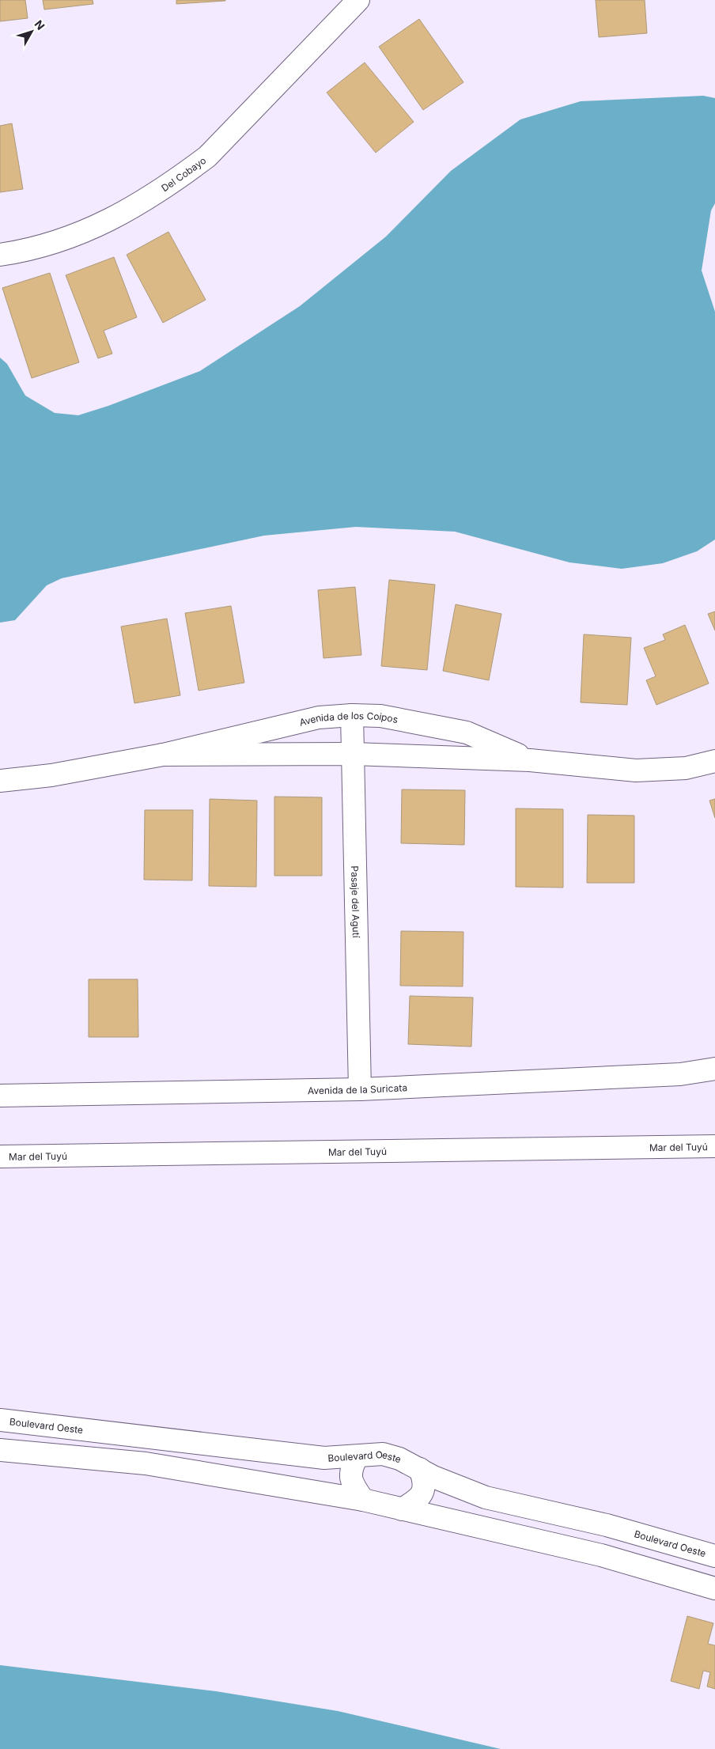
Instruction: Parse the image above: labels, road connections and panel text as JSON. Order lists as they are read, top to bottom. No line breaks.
{"streets":{"street":["Del Cobayo","Avenida de los Coipos","Pasaje del Agutí","Avenida de la Suricata","Mar del Tuyú","Boulevard Oeste"]},"crossings":[["Avenida de los Coipos","Pasaje del Agutí"],["Pasaje del Agutí","Avenida de la Suricata"]],"north":"top right"}
